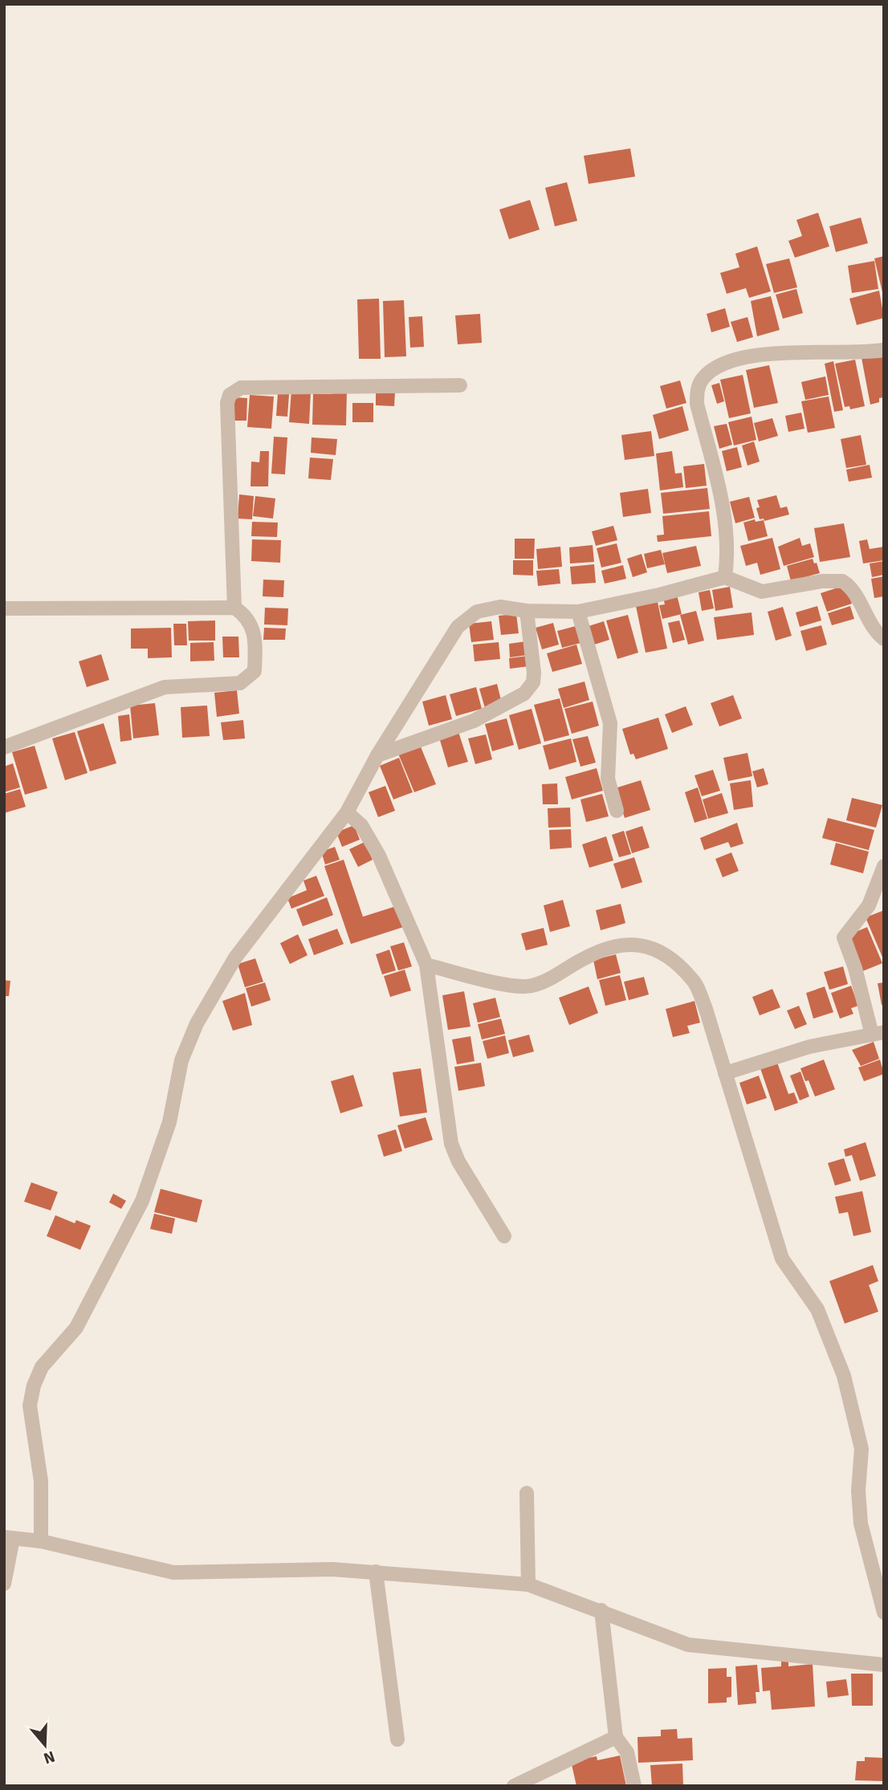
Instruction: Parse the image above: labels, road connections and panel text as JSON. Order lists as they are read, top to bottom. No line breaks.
{"north":"bottom"}
